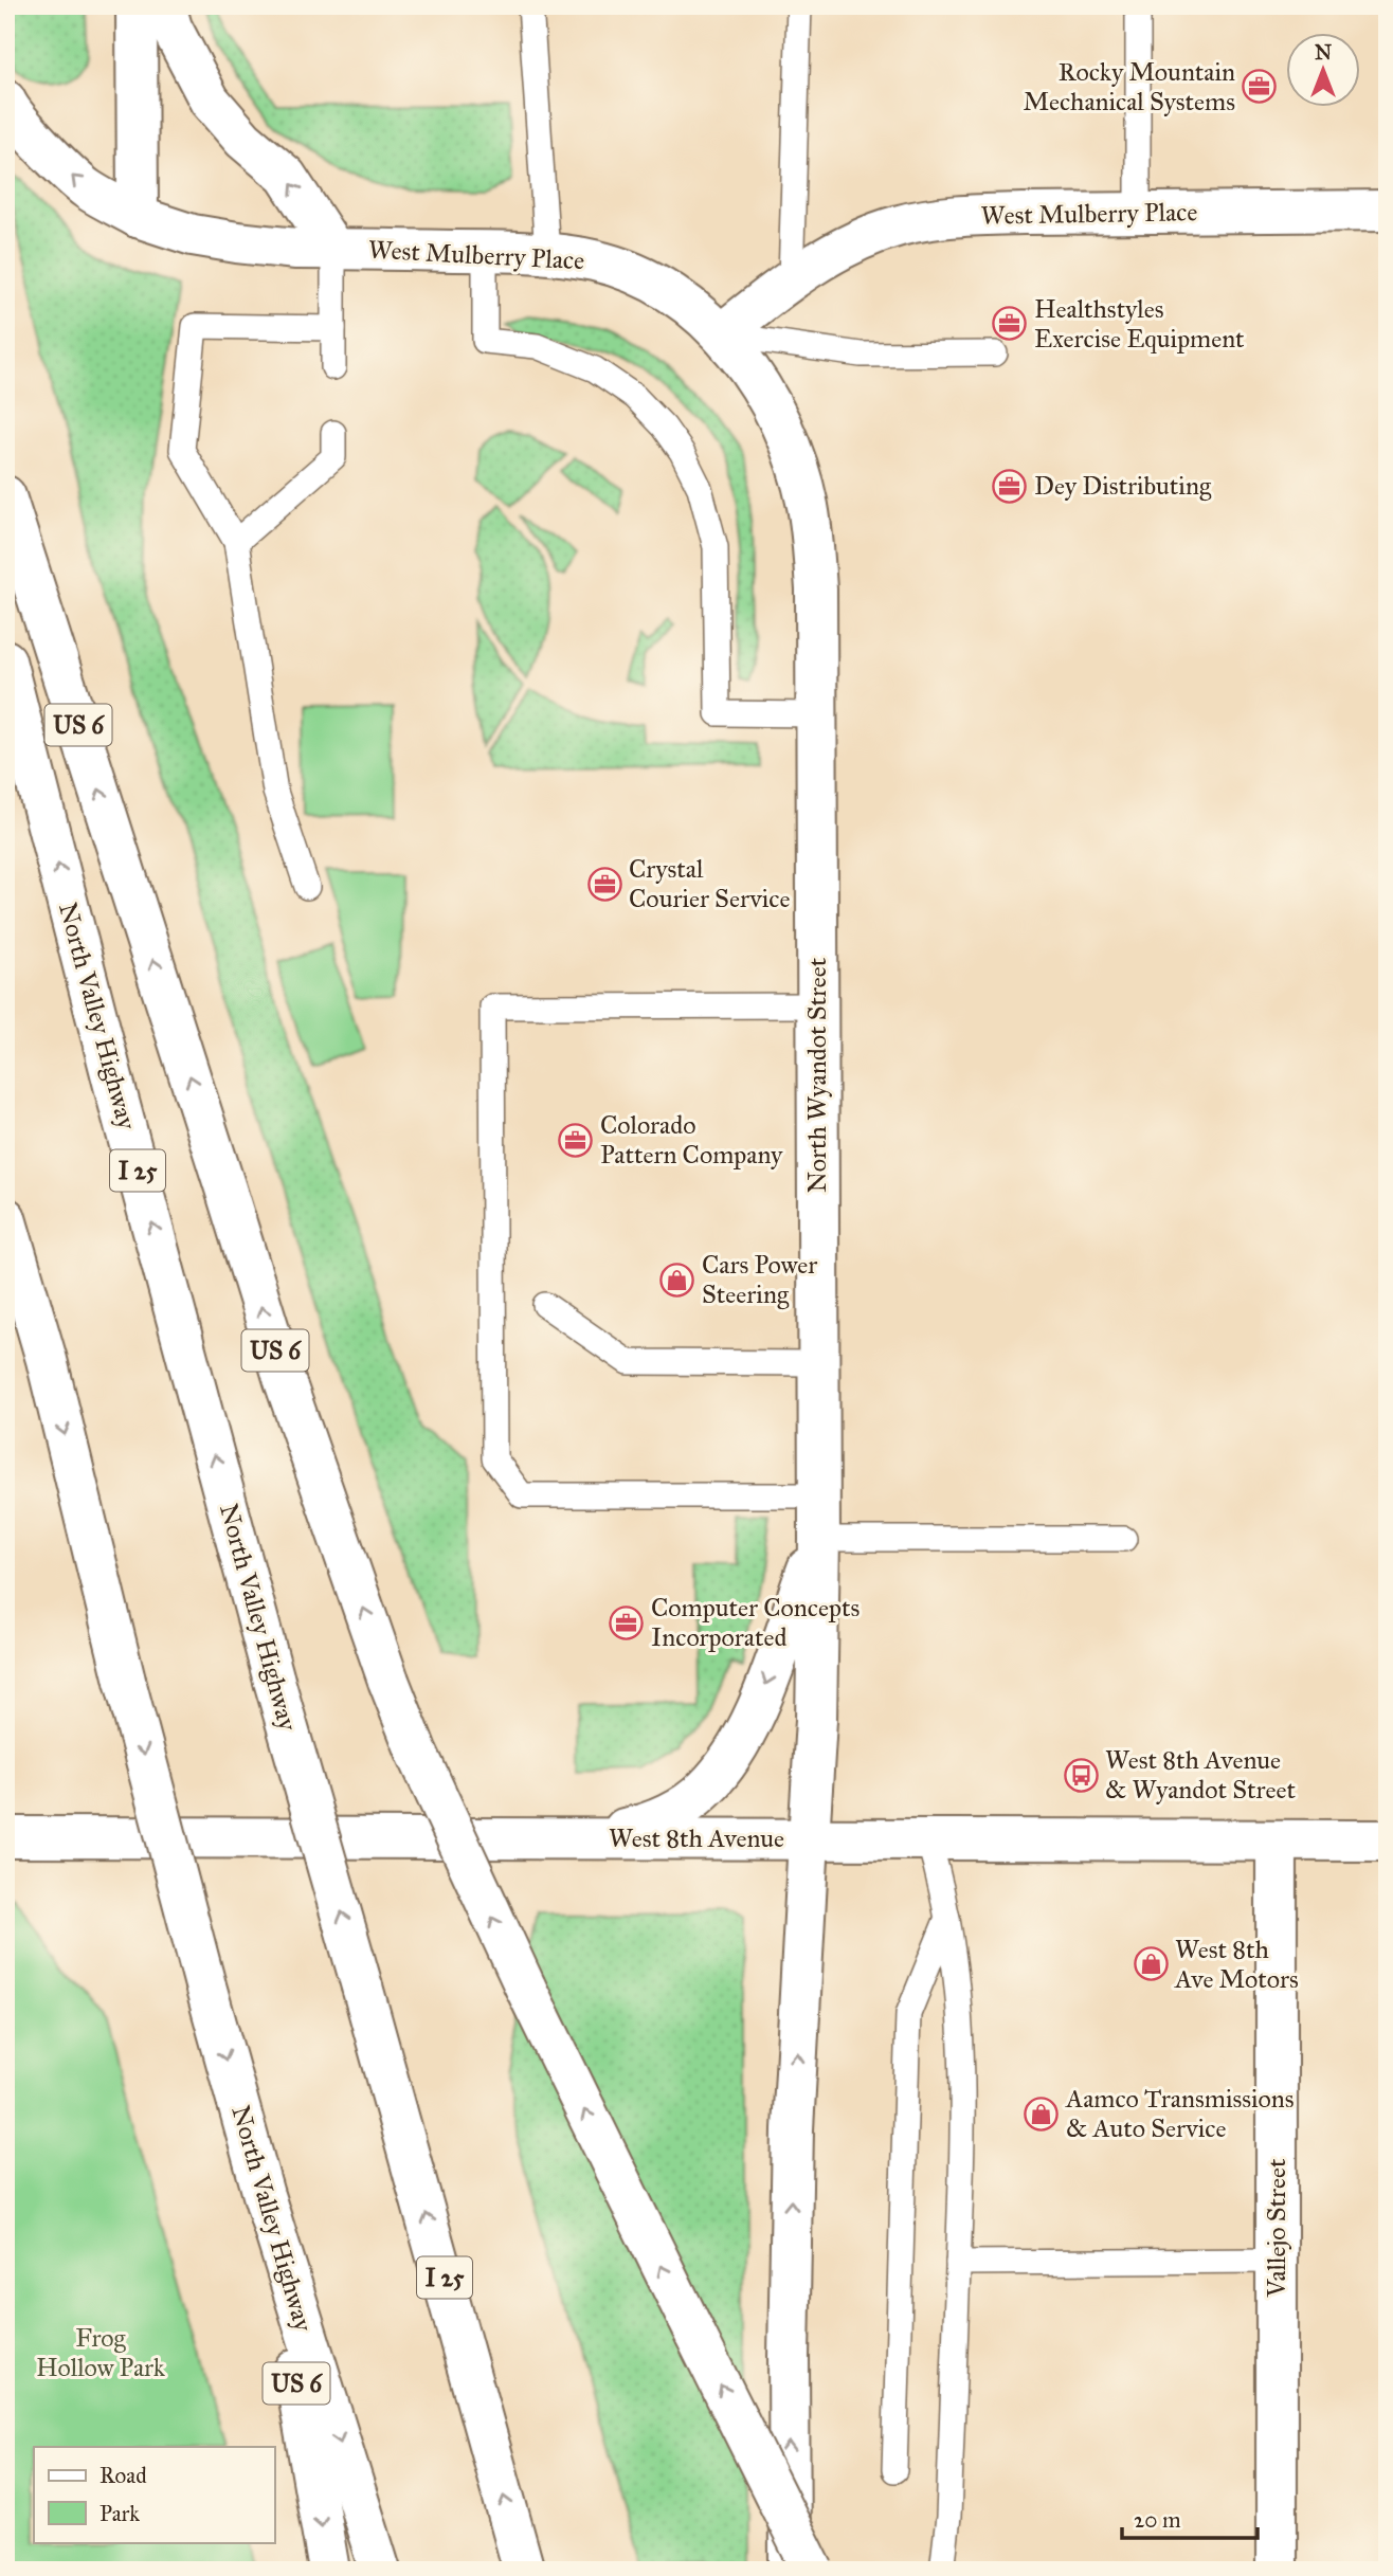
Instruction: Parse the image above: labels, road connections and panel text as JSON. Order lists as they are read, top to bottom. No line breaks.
{"streets":{"main road":["West Mulberry Place","US 6","North Valley Highway","North Wyandot Street","I 25","West 8th Avenue","Vallejo Street"]},"crossings":[["West Mulberry Place","North Wyandot Street"],["US 6","North Valley Highway"],["North Wyandot Street","West 8th Avenue"],["West 8th Avenue","Vallejo Street"]],"parks":["Frog Hollow Park"],"places":{"office":["Rocky Mountain Mechanical Systems","Healthstyles Exercise Equipment","Dey Distributing","Crystal Courier Service","Colorado Pattern Company","Computer Concepts Incorporated"],"shop":["Cars Power Steering","West 8th Ave Motors","Aamco Transmissions & Auto Service"],"bus stop":["West 8th Avenue & Wyandot Street"]},"legend":["Road","Park"],"scale_bar":"20 m","north":"top"}
